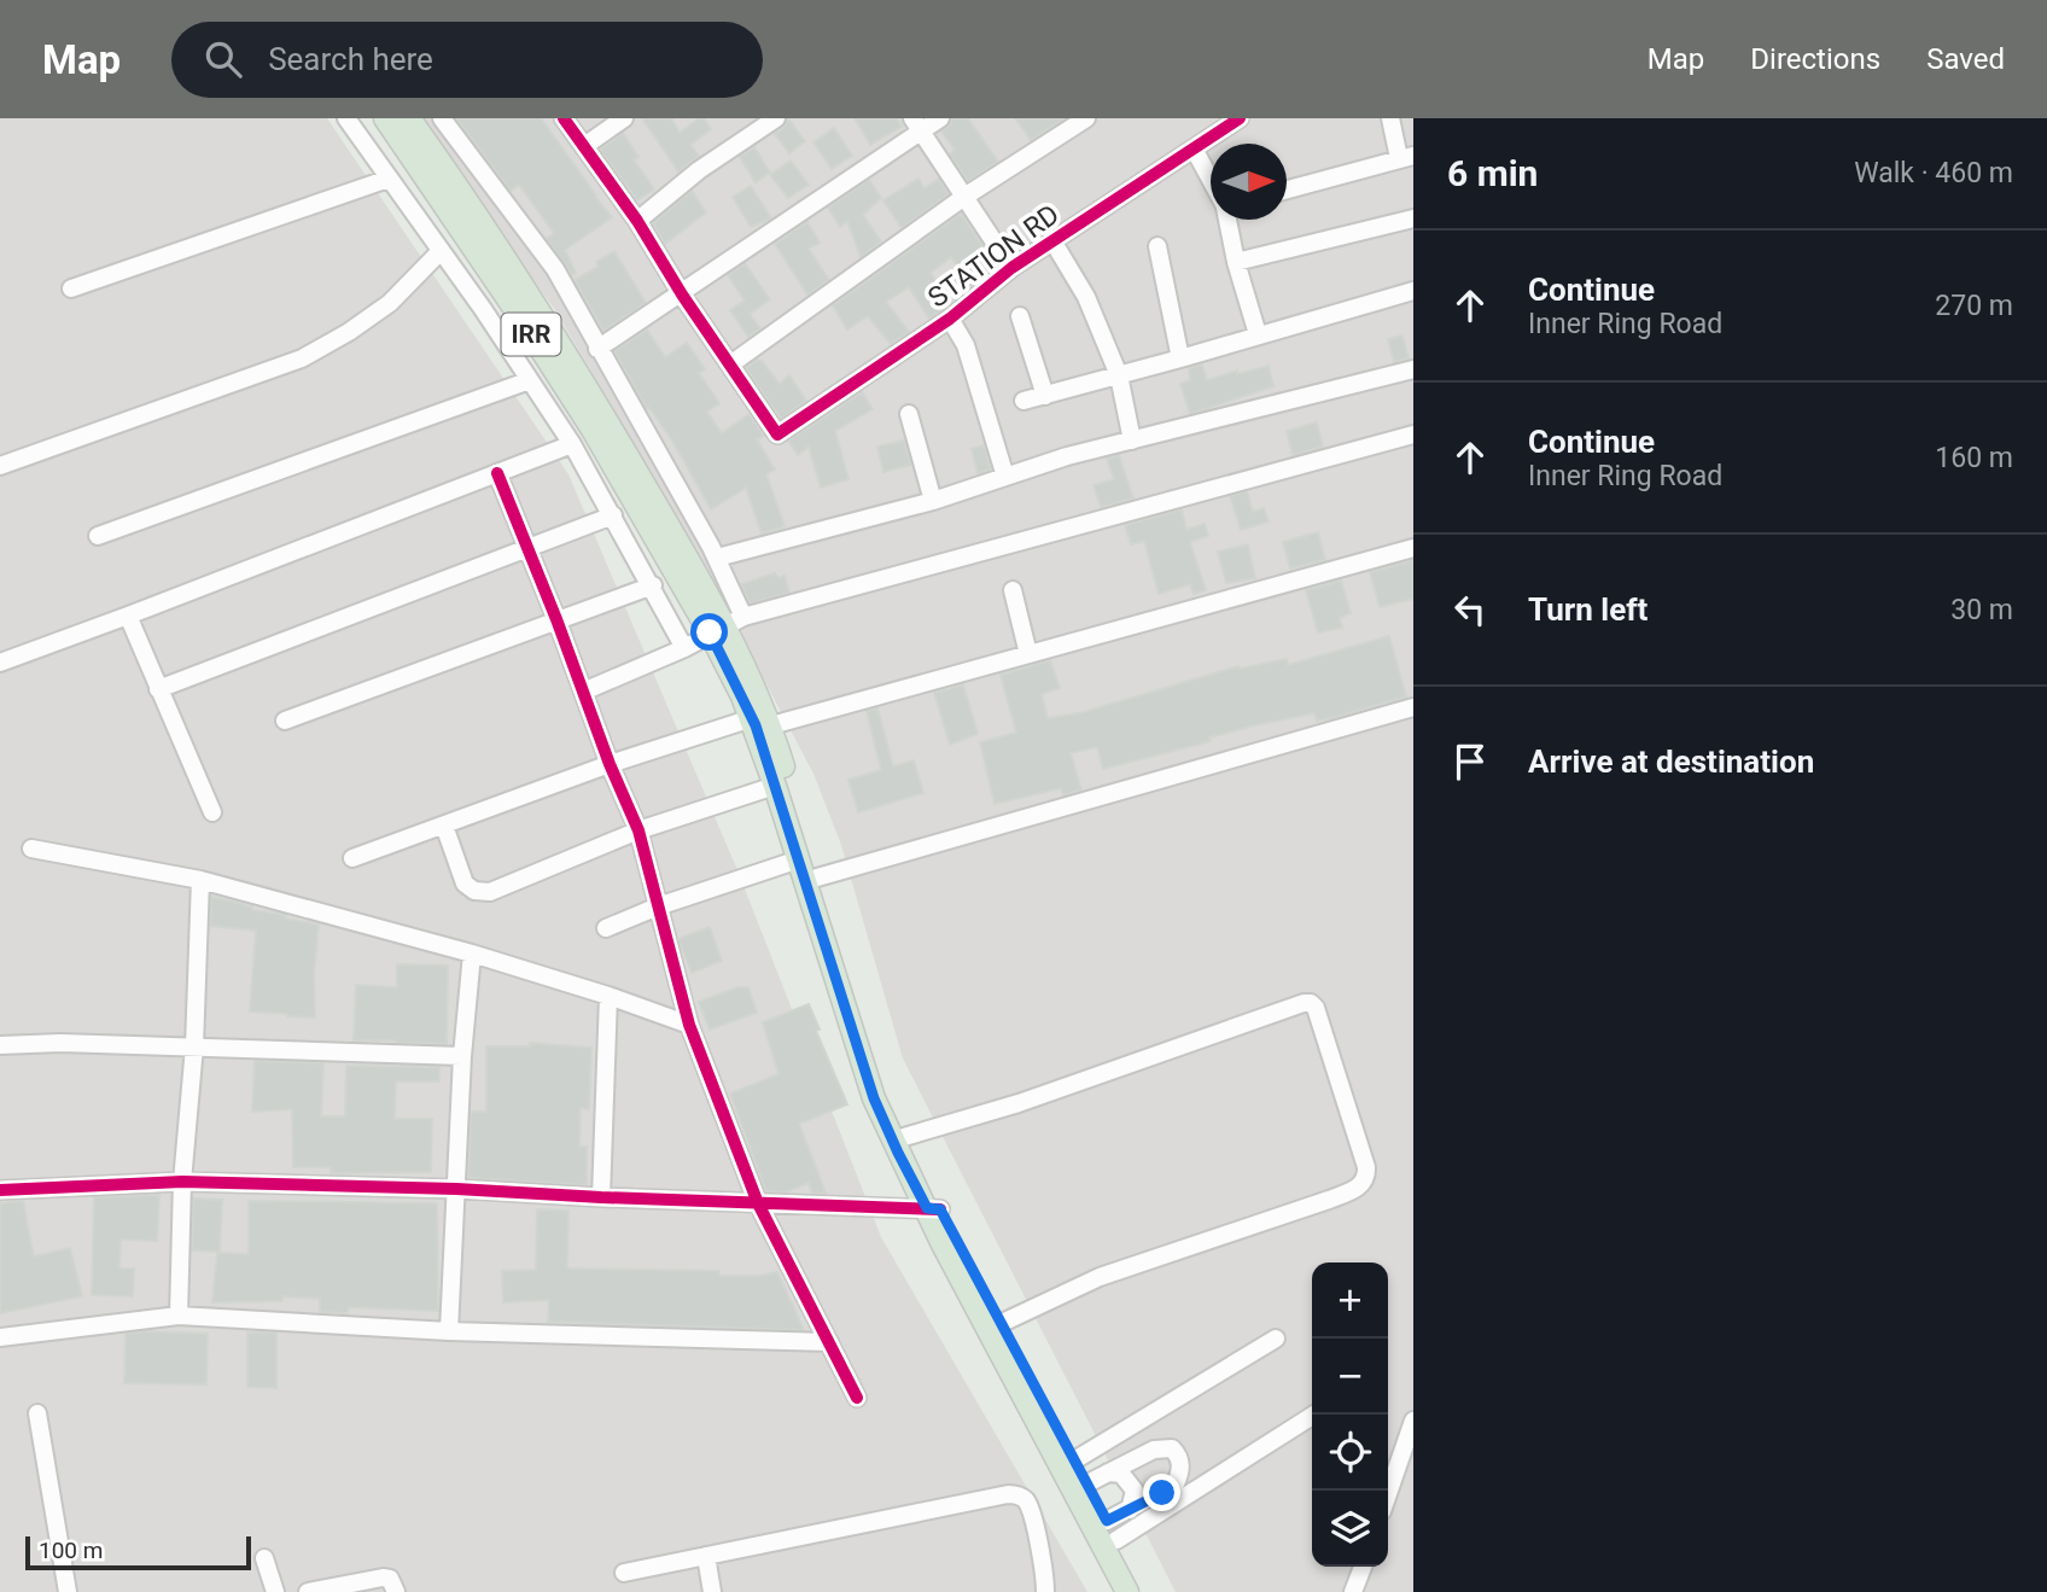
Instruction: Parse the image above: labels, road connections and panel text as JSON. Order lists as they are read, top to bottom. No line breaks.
{"streets":{"main road":["IRR"],"street":["STATION RD"]},"scale_bar":"100 m","north":"right","page":{"header":"Map","search":"Search here","nav":["Map","Directions","Saved"],"heading":["6 min","Walk · 460 m"],"list":[["Continue","Inner Ring Road","270 m"],["Continue","Inner Ring Road","160 m"],["Turn left","30 m"],"Arrive at destination"],"map_buttons":["+","−"],"scale":"100 m"}}
